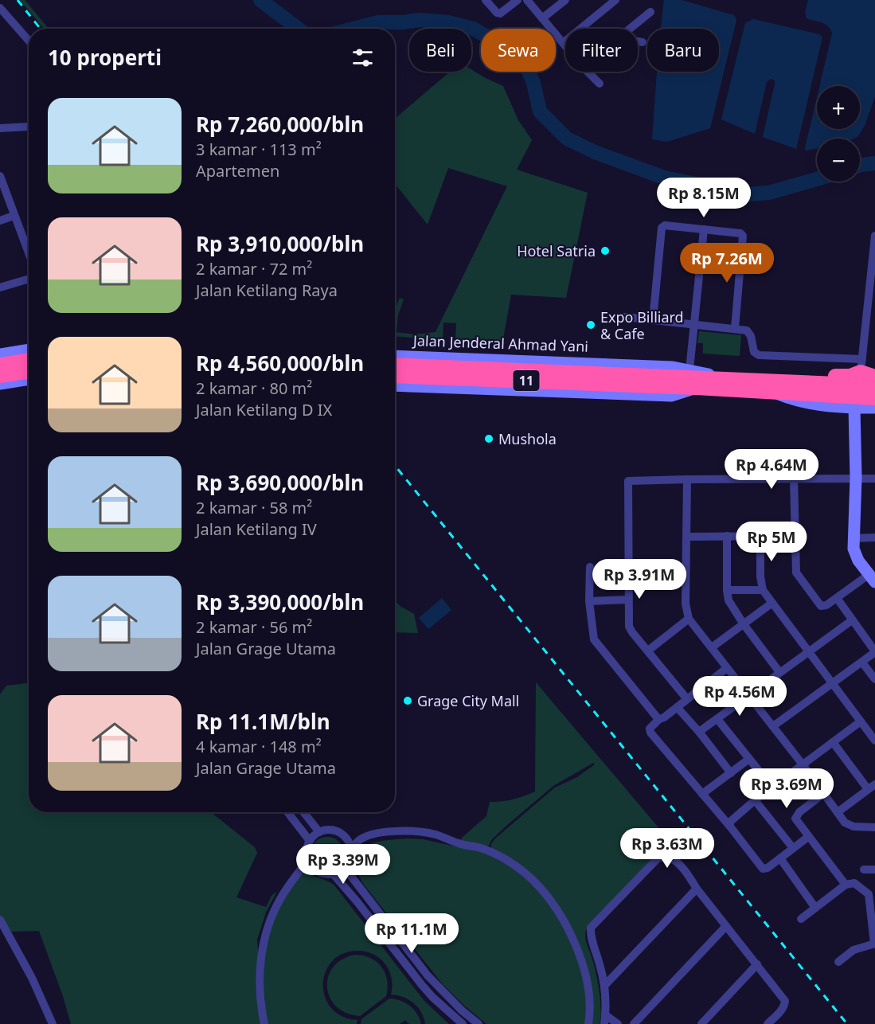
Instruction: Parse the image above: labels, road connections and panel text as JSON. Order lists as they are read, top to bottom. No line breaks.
{"streets":{"highway":["Jalan Jenderal Ahmad Yani","11"]},"places":["Hotel Satria","Expo Billiard & Cafe","Mushola","Grage City Mall"],"page":{"chip":["Beli","Sewa","Filter","Baru"],"heading":"10 properti","map_buttons":["+","−"],"list":[{"name":"Rp 7,260,000/bln","note":"3 kamar · 113 m² · Apartemen"},{"name":"Rp 3,910,000/bln","note":"2 kamar · 72 m² · Jalan Ketilang Raya"},{"name":"Rp 4,560,000/bln","note":"2 kamar · 80 m² · Jalan Ketilang D IX"},{"name":"Rp 3,690,000/bln","note":"2 kamar · 58 m² · Jalan Ketilang IV"},{"name":"Rp 3,390,000/bln","note":"2 kamar · 56 m² · Jalan Grage Utama"},{"name":"Rp 11.1M/bln","note":"4 kamar · 148 m² · Jalan Grage Utama"}],"price":["Rp 8.15M","Rp 7.26M","Rp 4.64M","Rp 5M","Rp 3.91M","Rp 4.56M","Rp 3.69M","Rp 3.63M","Rp 3.39M","Rp 11.1M"]}}
